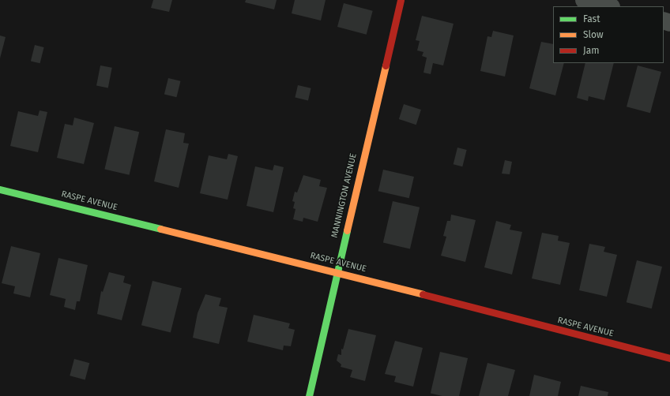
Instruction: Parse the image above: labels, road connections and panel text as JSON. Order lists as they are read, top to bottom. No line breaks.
{"streets":{"street":["MANNINGTON AVENUE","RASPE AVENUE"]},"crossings":[["MANNINGTON AVENUE","RASPE AVENUE"]],"legend":["Fast","Slow","Jam"]}
